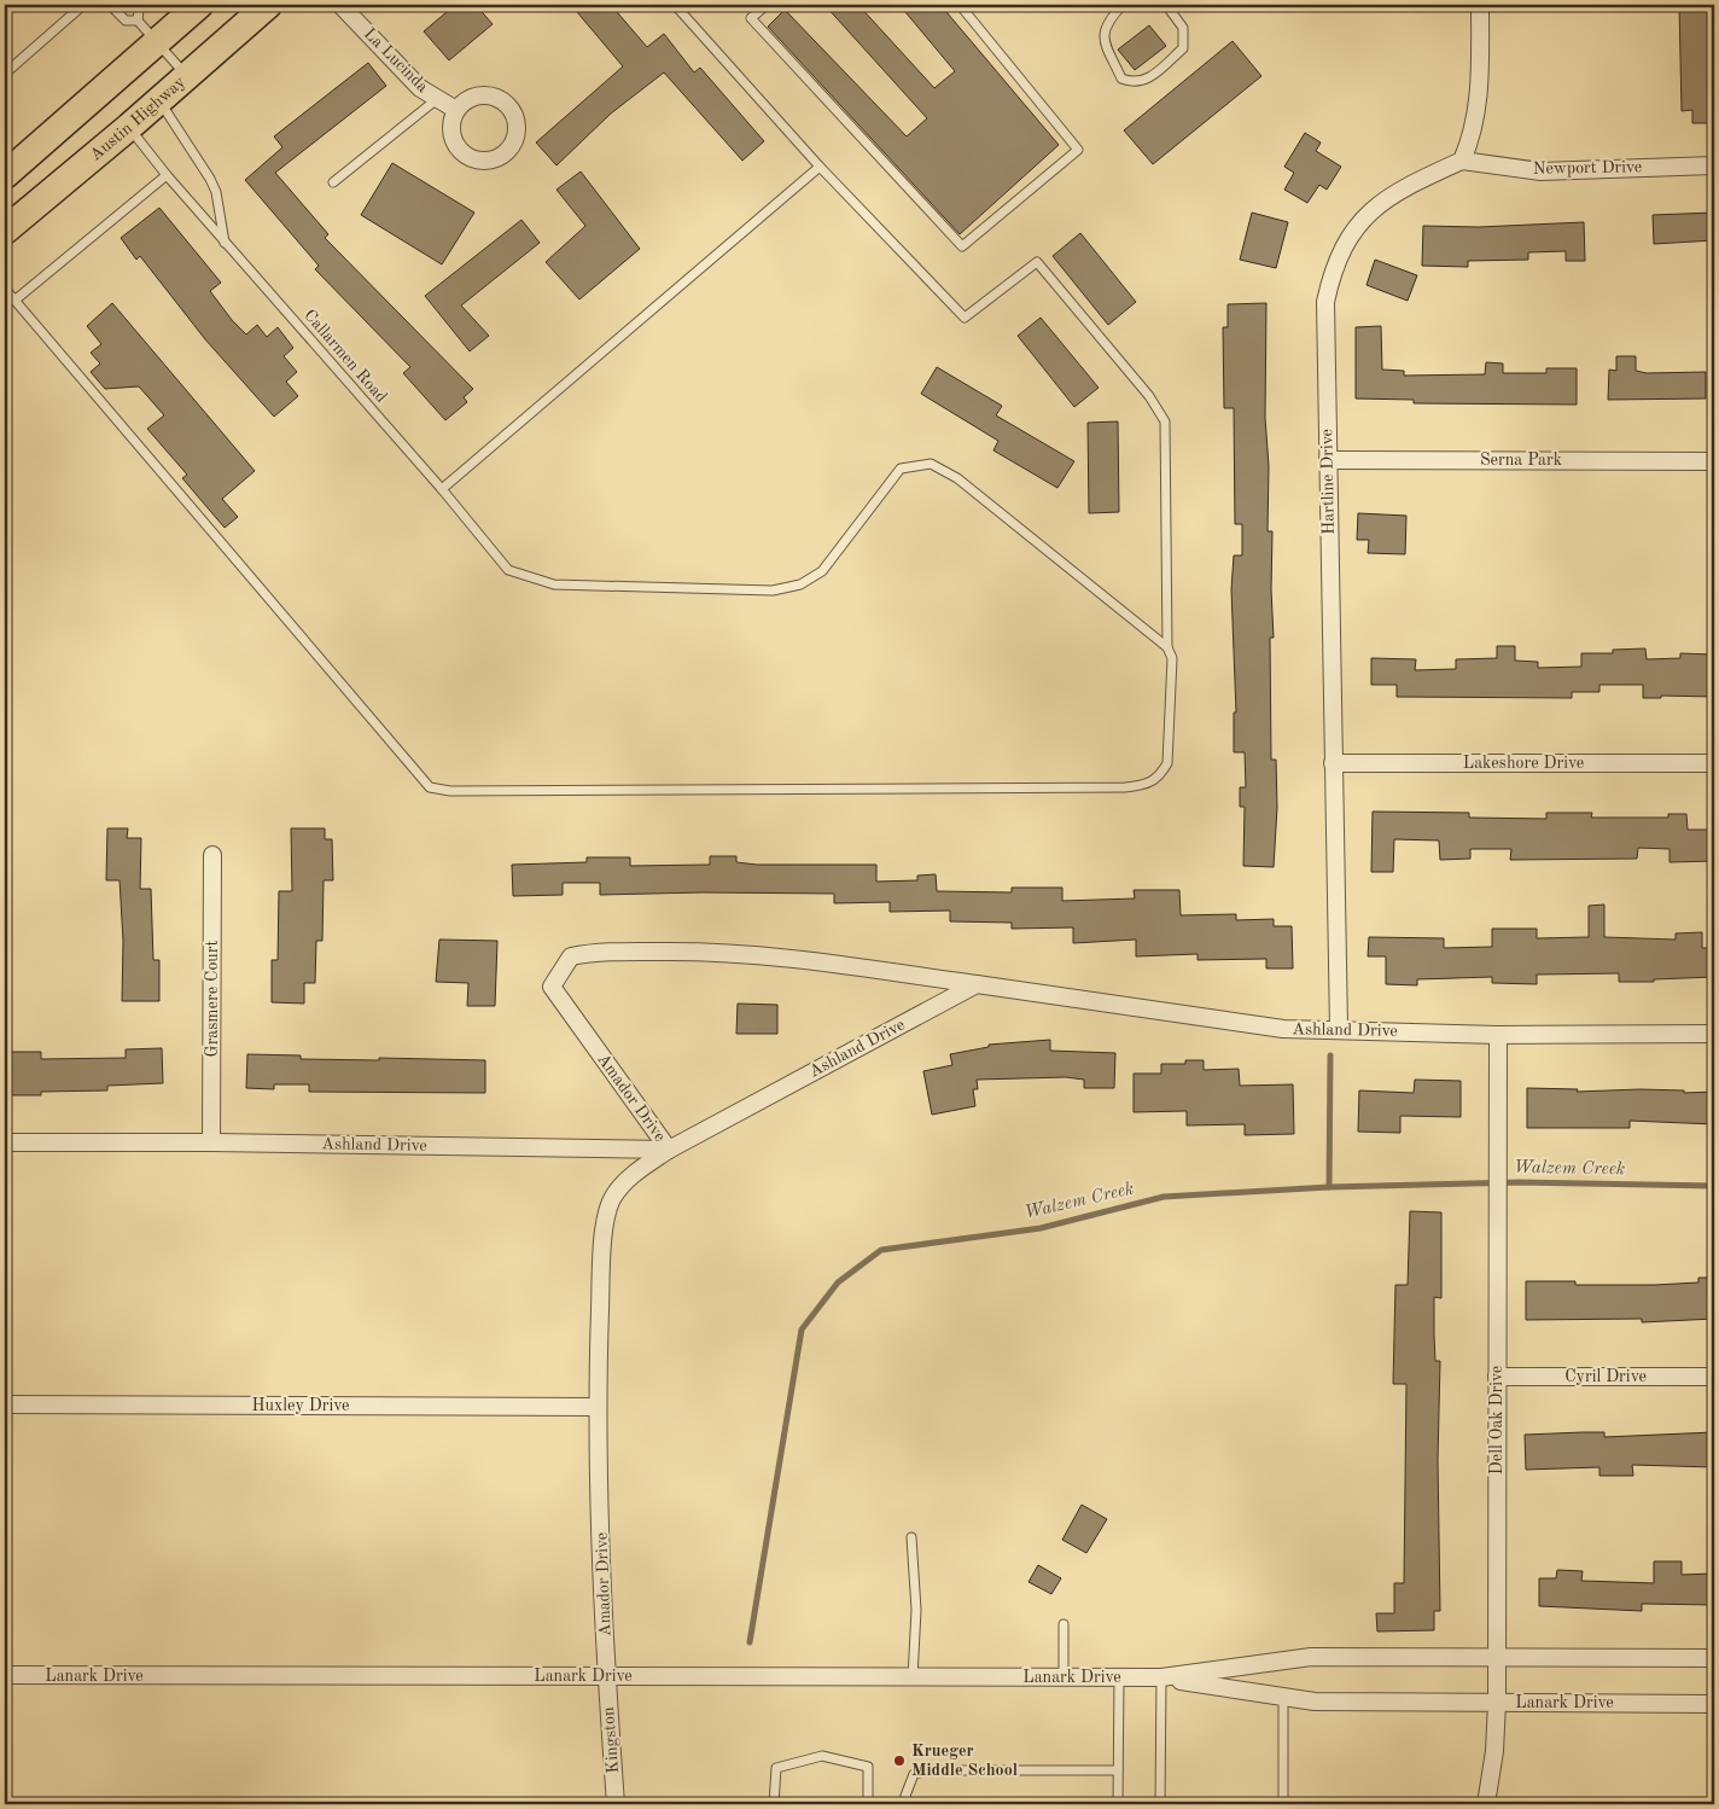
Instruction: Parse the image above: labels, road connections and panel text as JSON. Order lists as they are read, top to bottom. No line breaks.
{"streets":{"main road":["Austin Highway"],"street":["La Lucinda","Newport Drive","Serna Park","Hartline Drive","Lakeshore Drive","Grasmere Court","Ashland Drive","Amador Drive","Cyril Drive","Huxley Drive","Dell Oak Drive","Lanark Drive","Kingston"],"lane":["Callarmen Road"]},"crossings":[["Austin Highway","Callarmen Road"],["Newport Drive","Hartline Drive"],["Serna Park","Hartline Drive"],["Hartline Drive","Lakeshore Drive"],["Hartline Drive","Ashland Drive"],["Grasmere Court","Ashland Drive"],["Ashland Drive","Amador Drive"],["Ashland Drive","Dell Oak Drive"],["Amador Drive","Huxley Drive"],["Amador Drive","Lanark Drive"],["Amador Drive","Kingston"],["Cyril Drive","Dell Oak Drive"],["Dell Oak Drive","Lanark Drive"],["Lanark Drive","Kingston"]],"water":["Walzem Creek"],"places":["Krueger Middle School"]}
